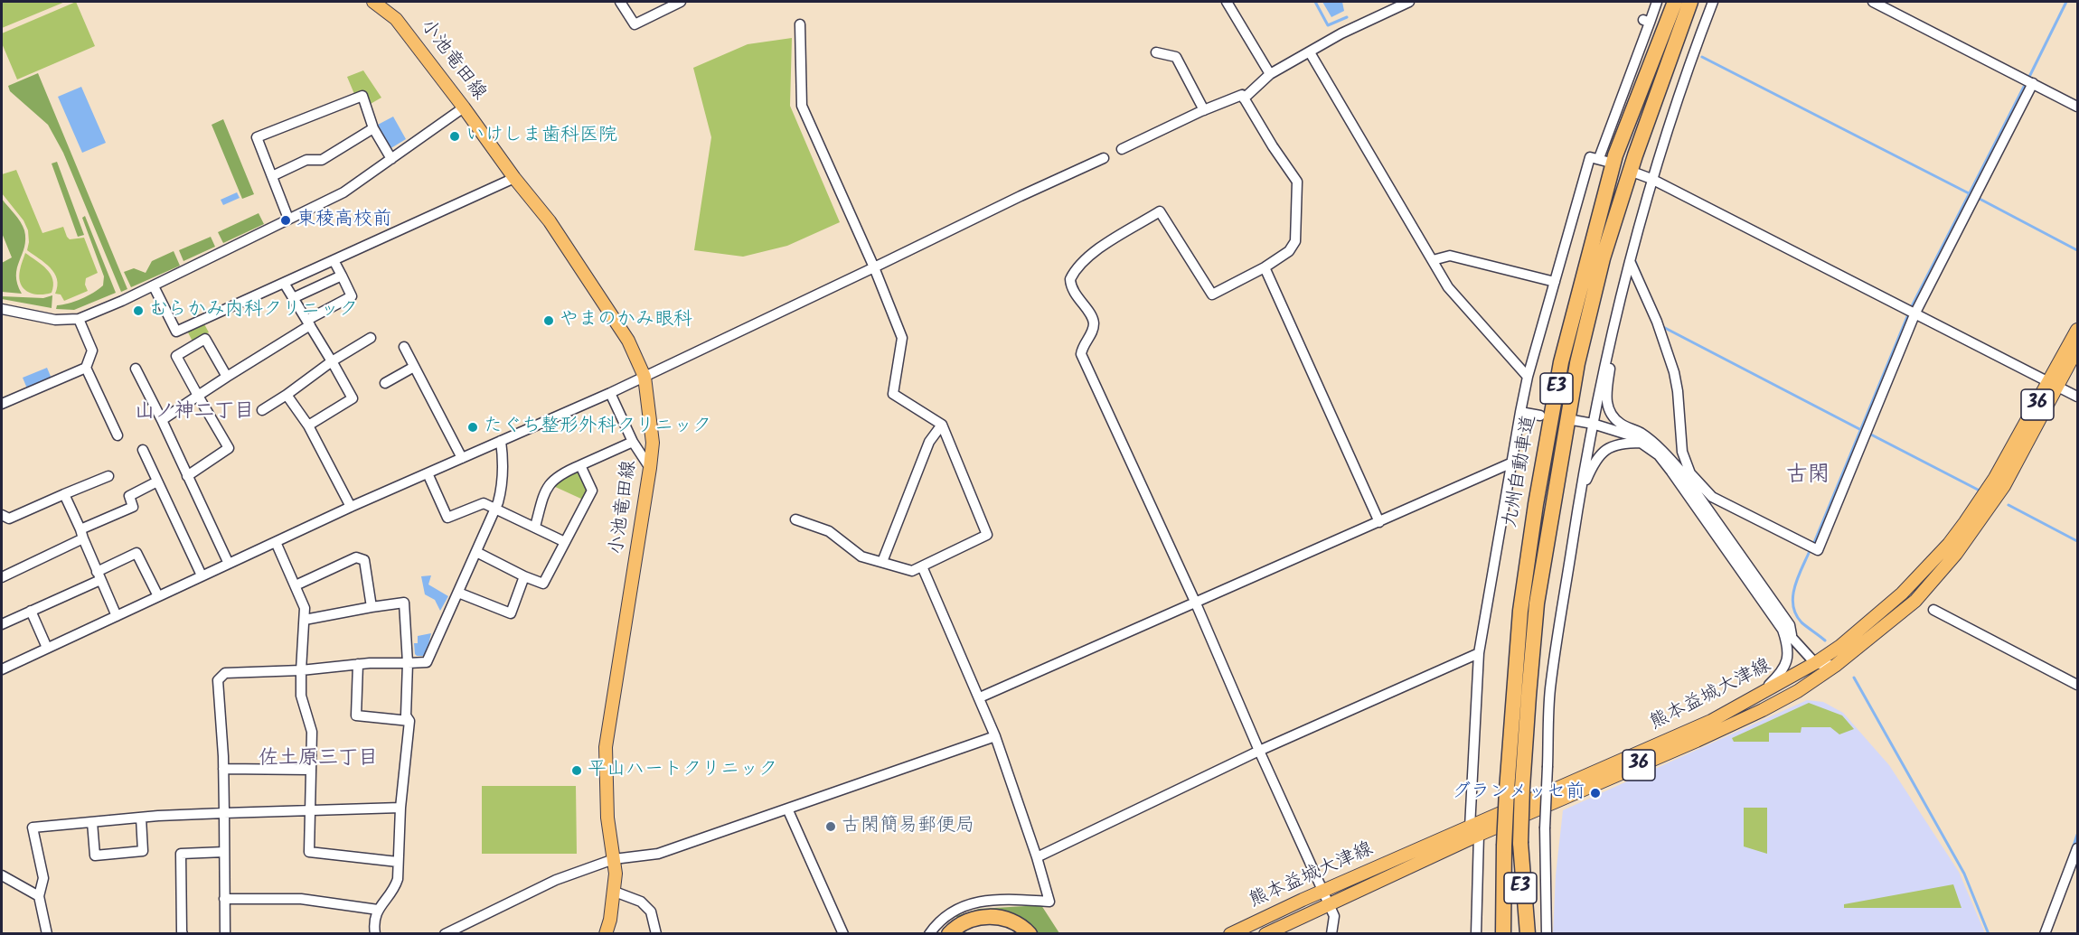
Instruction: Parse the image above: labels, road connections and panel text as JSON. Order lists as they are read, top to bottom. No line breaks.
{"streets":{"highway":["E3","九州自動車道"],"main road":["小池竜田線","36","熊本益城大津線"]},"districts":["山ノ神二丁目","古閑","佐土原三丁目"],"places":["いけしま歯科医院","東稜高校前","むらかみ内科クリニック","やまのかみ眼科","たぐち整形外科クリニック","平山ハートクリニック","グランメッセ前","古閑簡易郵便局"]}
